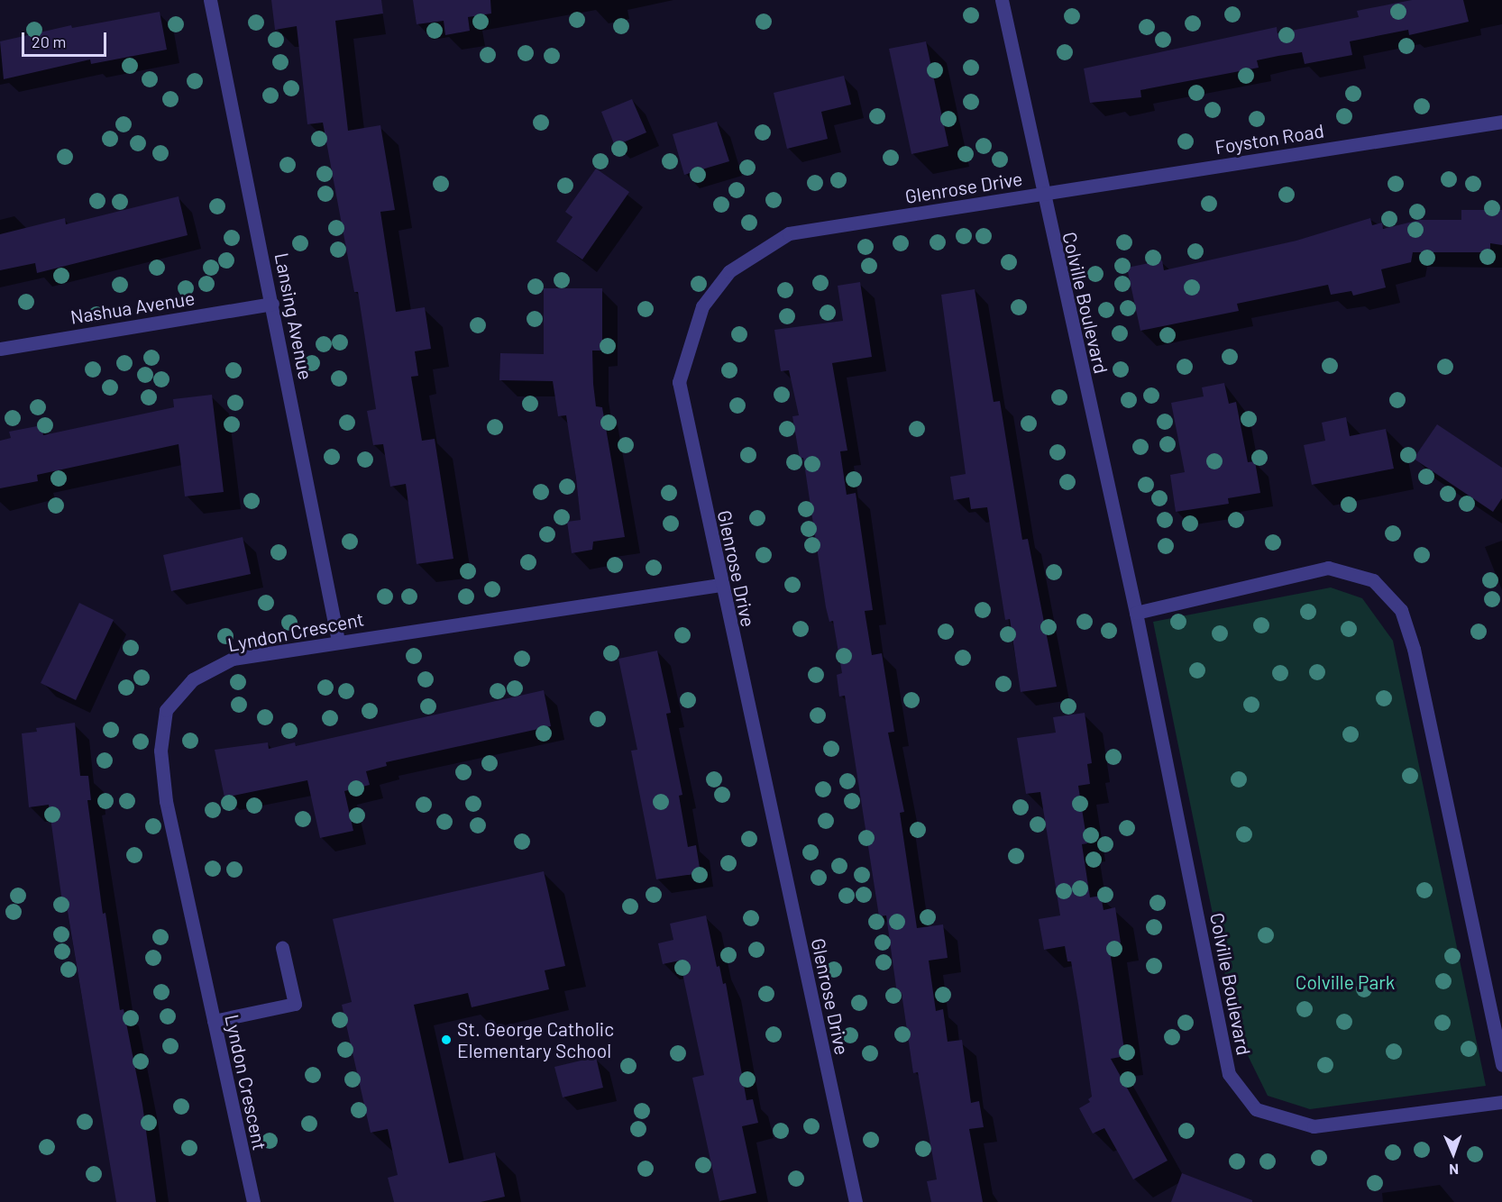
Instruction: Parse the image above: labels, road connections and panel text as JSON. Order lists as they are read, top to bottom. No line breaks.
{"streets":{"street":["Foyston Road","Glenrose Drive","Colville Boulevard","Nashua Avenue","Lansing Avenue","Lyndon Crescent"]},"crossings":[["Foyston Road","Glenrose Drive"],["Foyston Road","Colville Boulevard"],["Glenrose Drive","Colville Boulevard"],["Glenrose Drive","Lyndon Crescent"],["Nashua Avenue","Lansing Avenue"],["Lansing Avenue","Lyndon Crescent"]],"parks":["Colville Park"],"places":["St. George Catholic Elementary School"],"scale_bar":"20 m","north":"bottom"}
